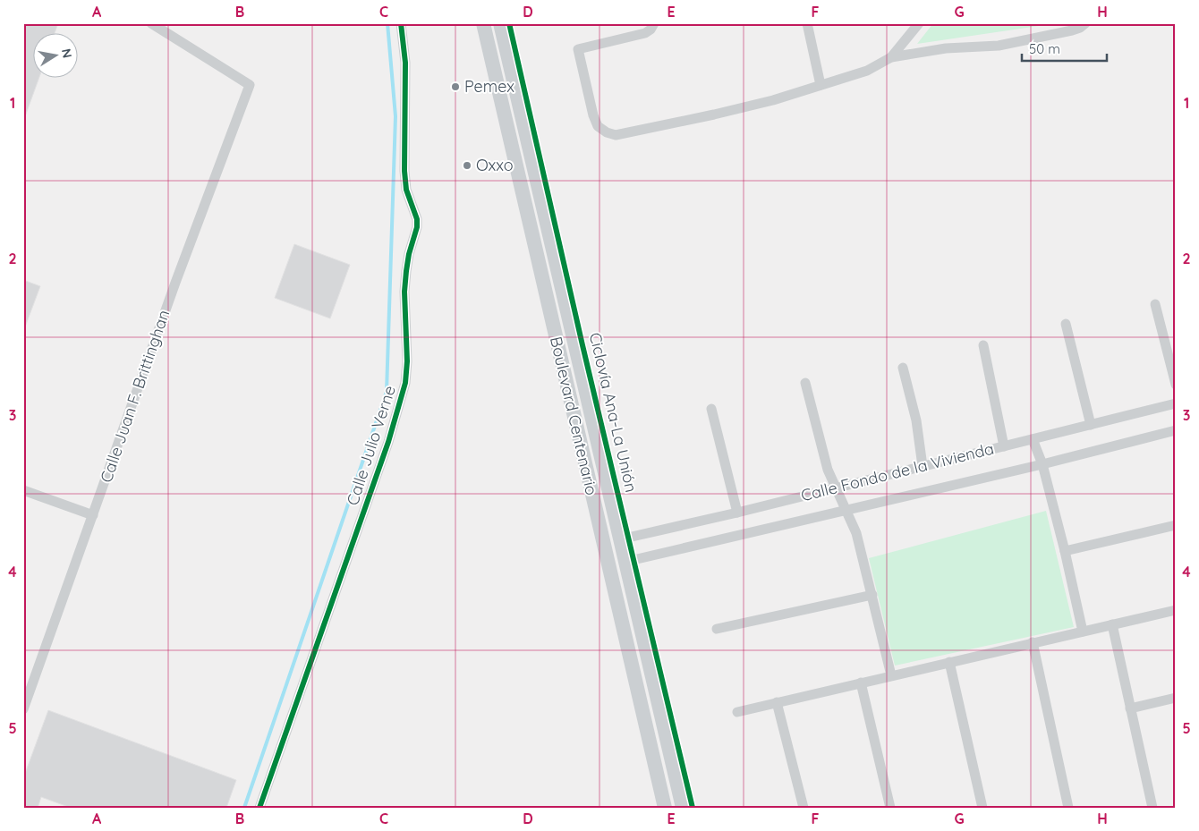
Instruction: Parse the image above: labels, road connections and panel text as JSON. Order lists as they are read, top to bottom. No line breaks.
{"streets":{"main road":["Boulevard Centenario"],"street":["Calle Juan F. Brittinghan","Calle Julio Verne","Calle Fondo de la Vivienda"],"cycle path":["Ciclovía Ana-La Unión"]},"crossings":[["Boulevard Centenario","Calle Fondo de la Vivienda"]],"places":["Pemex","Oxxo"],"scale_bar":"50 m","north":"right","grid":{"columns":["A","B","C","D","E","F","G","H"],"rows":["1","2","3","4","5"]}}
